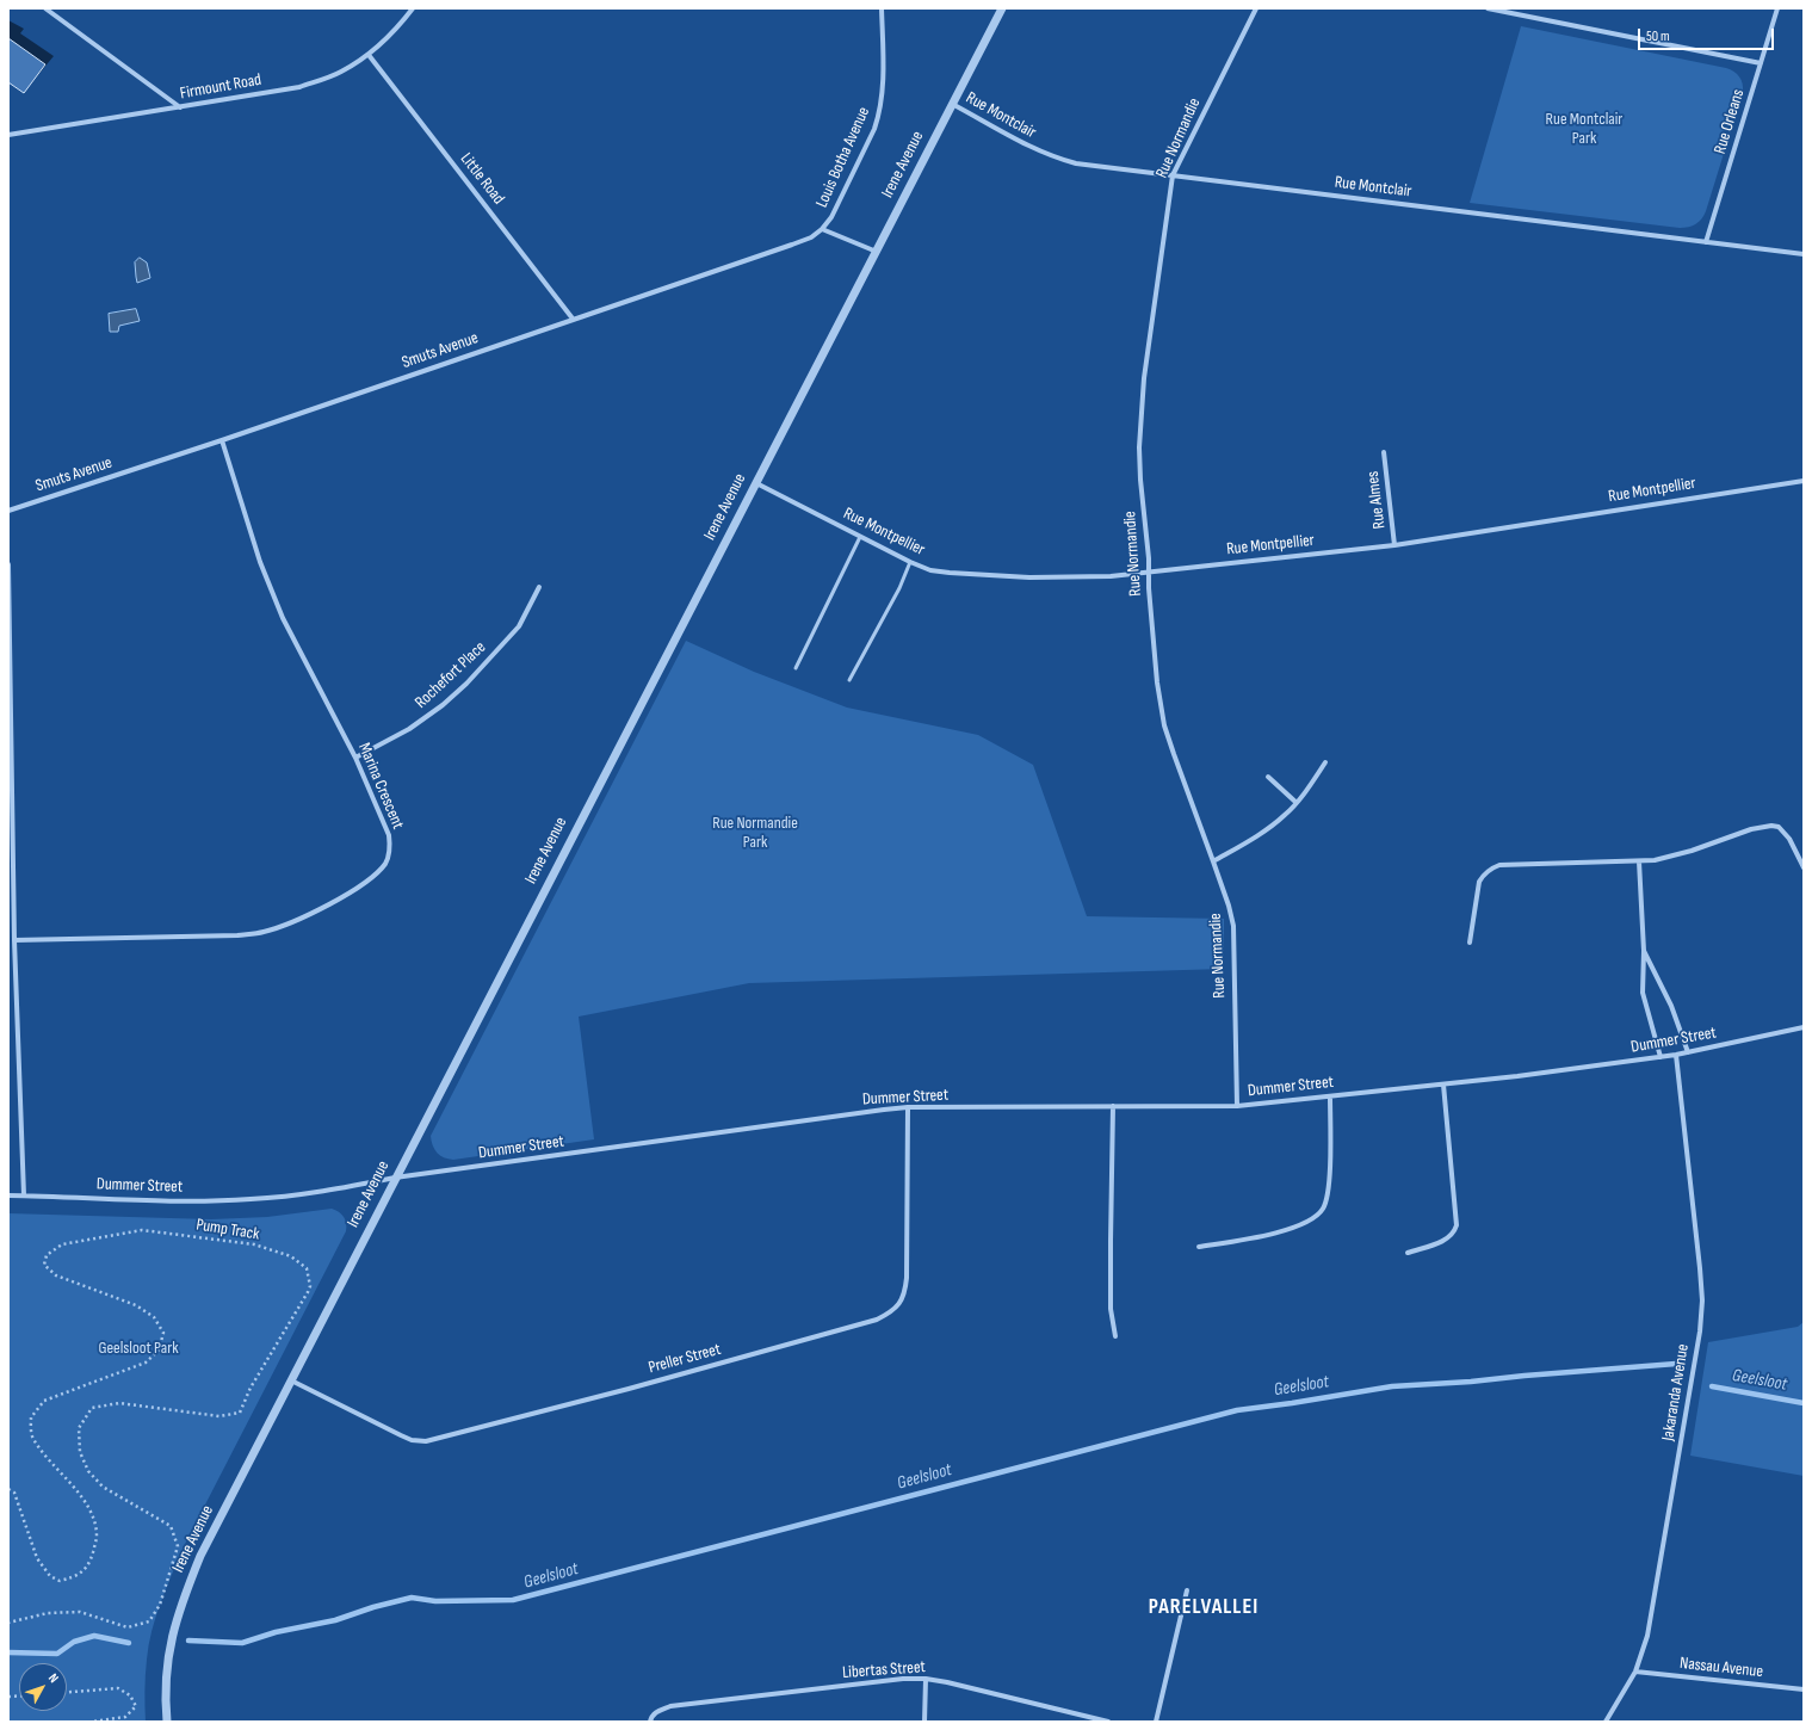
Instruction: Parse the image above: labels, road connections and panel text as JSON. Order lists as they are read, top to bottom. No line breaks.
{"streets":{"street":["Firmount Road","Rue Montclair","Rue Orleans","Rue Normandie","Louis Botha Avenue","Irene Avenue","Little Road","Smuts Avenue","Rue Montpellier","Rue Almes","Rochefort Place","Marina Crescent","Dummer Street","Preller Street","Jakaranda Avenue","Nassau Avenue","Libertas Street"],"path":["Pump Track"]},"crossings":[["Firmount Road","Little Road"],["Rue Montclair","Rue Orleans"],["Rue Montclair","Rue Normandie"],["Rue Montclair","Irene Avenue"],["Rue Normandie","Rue Montpellier"],["Rue Normandie","Dummer Street"],["Louis Botha Avenue","Smuts Avenue"],["Irene Avenue","Rue Montpellier"],["Irene Avenue","Dummer Street"],["Irene Avenue","Preller Street"],["Little Road","Smuts Avenue"],["Smuts Avenue","Marina Crescent"],["Rue Montpellier","Rue Almes"],["Rochefort Place","Marina Crescent"],["Dummer Street","Preller Street"],["Dummer Street","Jakaranda Avenue"],["Jakaranda Avenue","Nassau Avenue"]],"districts":["PARELVALLEI"],"water":["Geelsloot"],"parks":["Rue Montclair Park","Rue Normandie Park","Geelsloot Park"],"scale_bar":"50 m","north":"top right"}
